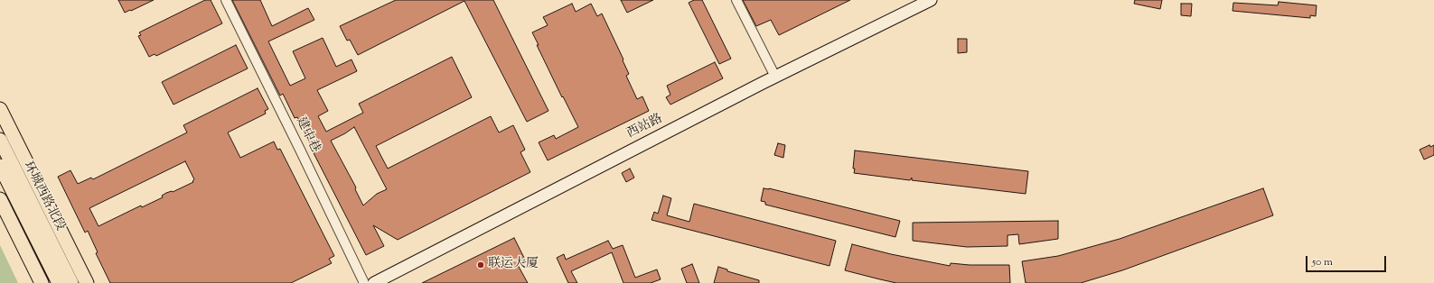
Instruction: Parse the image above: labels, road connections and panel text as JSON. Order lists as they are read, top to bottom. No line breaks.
{"streets":{"main road":["环城西路北段"],"street":["西站路","建中巷"]},"places":["联运大厦"],"scale_bar":"50 m"}
